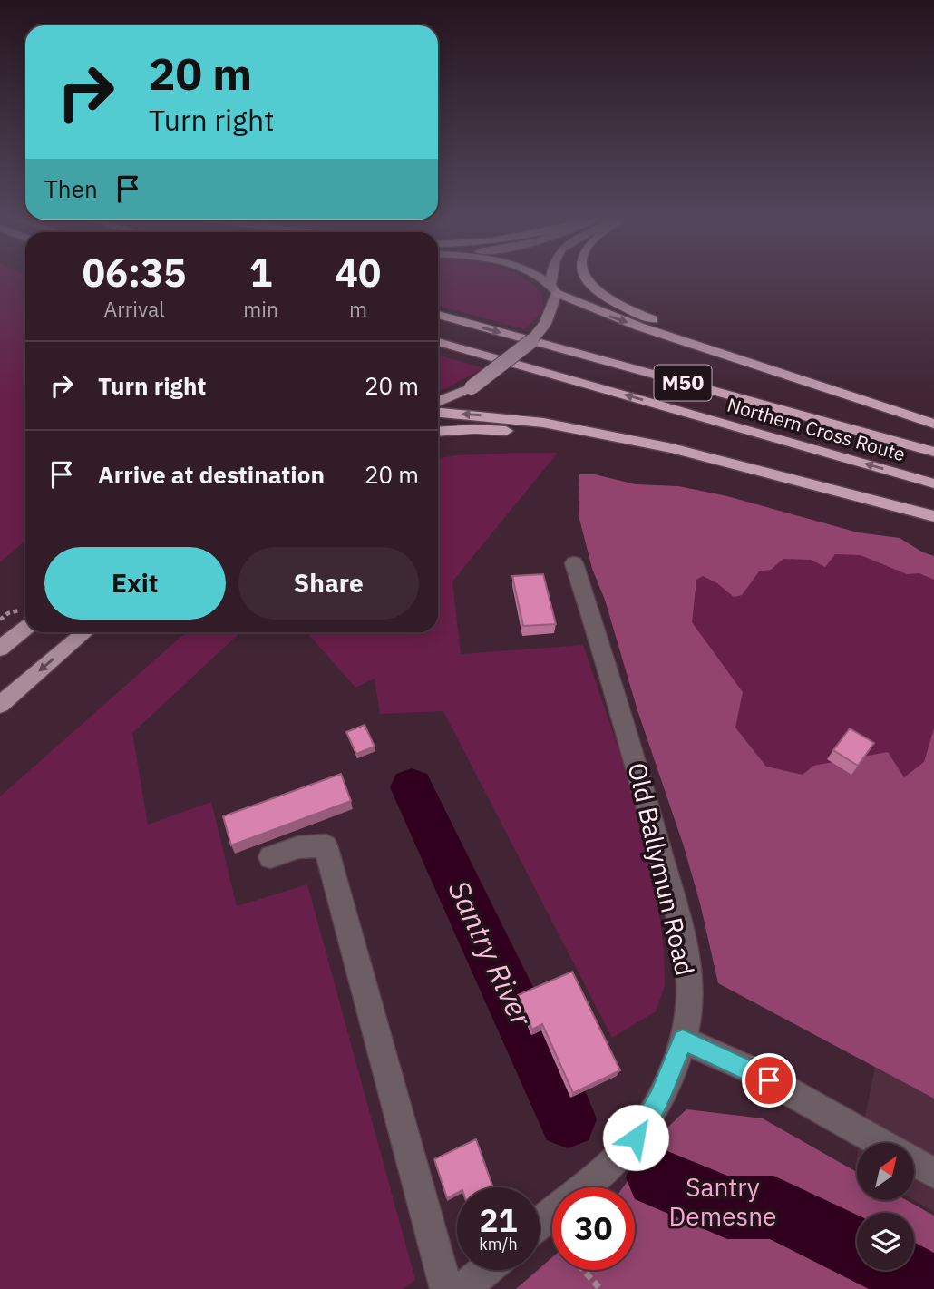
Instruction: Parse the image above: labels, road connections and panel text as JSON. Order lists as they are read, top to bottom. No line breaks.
{"streets":{"highway":["M50","Northern Cross Route"],"street":["Old Ballymun Road"]},"water":["Santry River"],"parks":["Santry Demesne"],"north":"top right","page":{"turn":["20 m","Turn right"],"then":"Then","eta":["06:35","Arrival","1","min","40","m"],"list":[{"name":"Turn right","value":"20 m"},{"name":"Arrive at destination","value":"20 m"}],"buttons":["Exit","Share"],"speed":"21 km/h","limit":"30"}}
